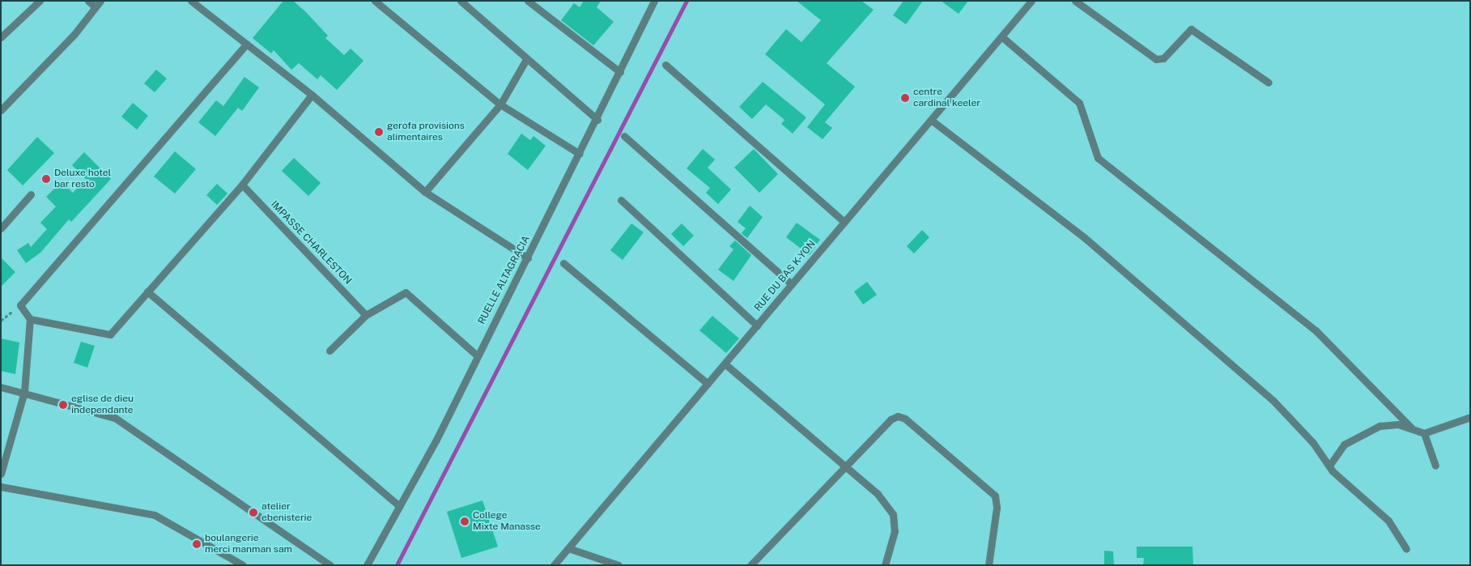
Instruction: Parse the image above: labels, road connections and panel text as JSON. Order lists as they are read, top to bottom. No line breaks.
{"streets":{"street":["IMPASSE CHARLESTON","RUE DU BAS K-YON","RUELLE ALTAGRACIA"]},"places":["centre cardinal keeler","gerofa provisions alimentaires","Deluxe hotel bar resto","eglise de dieu independante","atelier ebenisterie","College Mixte Manasse","boulangerie merci manman sam"]}
